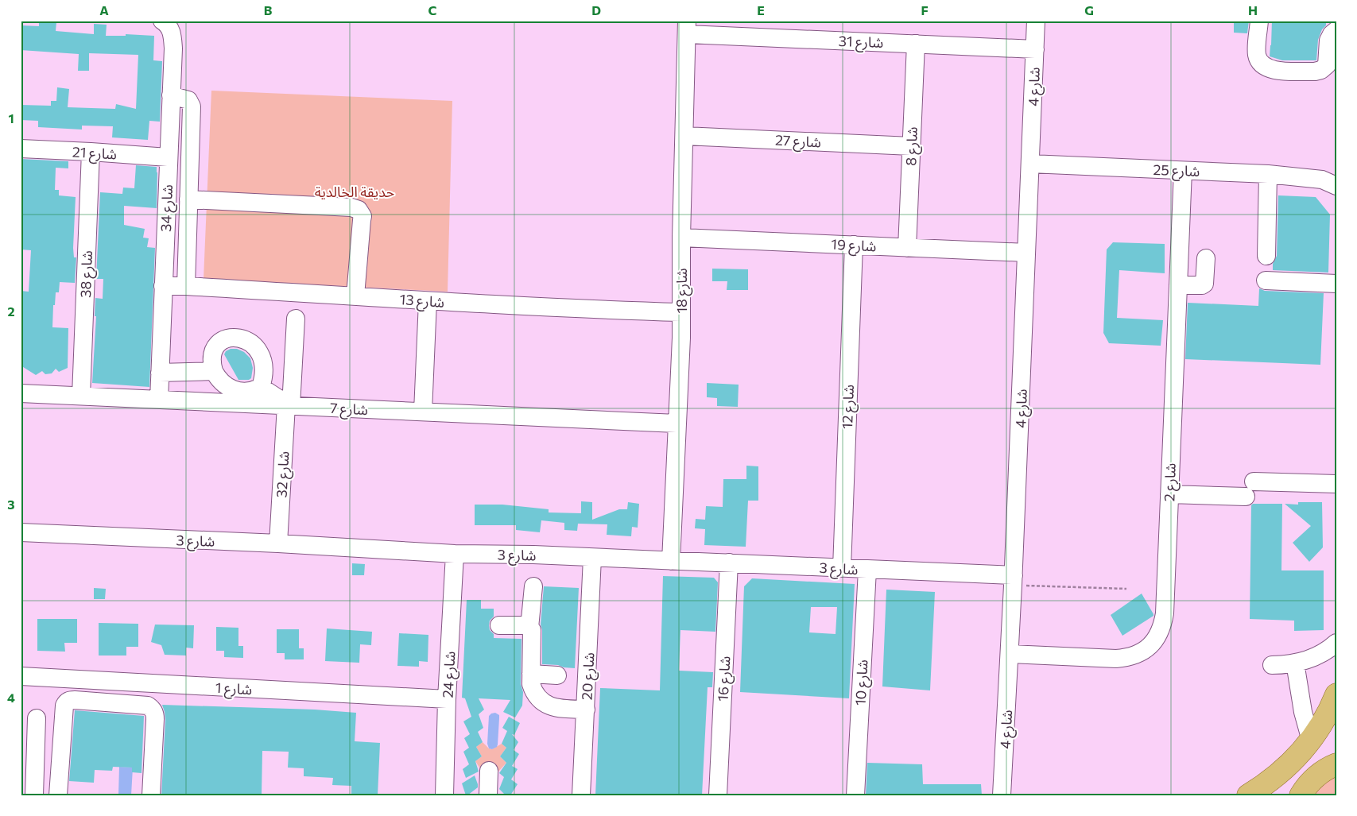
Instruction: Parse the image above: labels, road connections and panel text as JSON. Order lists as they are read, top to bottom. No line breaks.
{"streets":{"street":["شارع 31","شارع 4","شارع 27","شارع 8","شارع 21","شارع 25","شارع 34","شارع 19","شارع 38","شارع 18","شارع 13","شارع 12","شارع 7","شارع 32","شارع 2","شارع 3","شارع 24","شارع 20","شارع 16","شارع 10","شارع 1"]},"crossings":[["شارع 31","شارع 4"],["شارع 31","شارع 8"],["شارع 31","شارع 18"],["شارع 4","شارع 25"],["شارع 4","شارع 19"],["شارع 4","شارع 2"],["شارع 4","شارع 3"],["شارع 27","شارع 8"],["شارع 27","شارع 18"],["شارع 8","شارع 19"],["شارع 21","شارع 34"],["شارع 21","شارع 38"],["شارع 25","شارع 2"],["شارع 34","شارع 13"],["شارع 34","شارع 7"],["شارع 19","شارع 18"],["شارع 19","شارع 12"],["شارع 38","شارع 7"],["شارع 18","شارع 13"],["شارع 18","شارع 7"],["شارع 18","شارع 3"],["شارع 12","شارع 3"],["شارع 7","شارع 32"],["شارع 32","شارع 3"],["شارع 3","شارع 24"],["شارع 3","شارع 20"],["شارع 3","شارع 16"],["شارع 3","شارع 10"],["شارع 24","شارع 1"]],"parks":["حديقة الخالدية"],"grid":{"columns":["A","B","C","D","E","F","G","H"],"rows":["1","2","3","4"]}}
